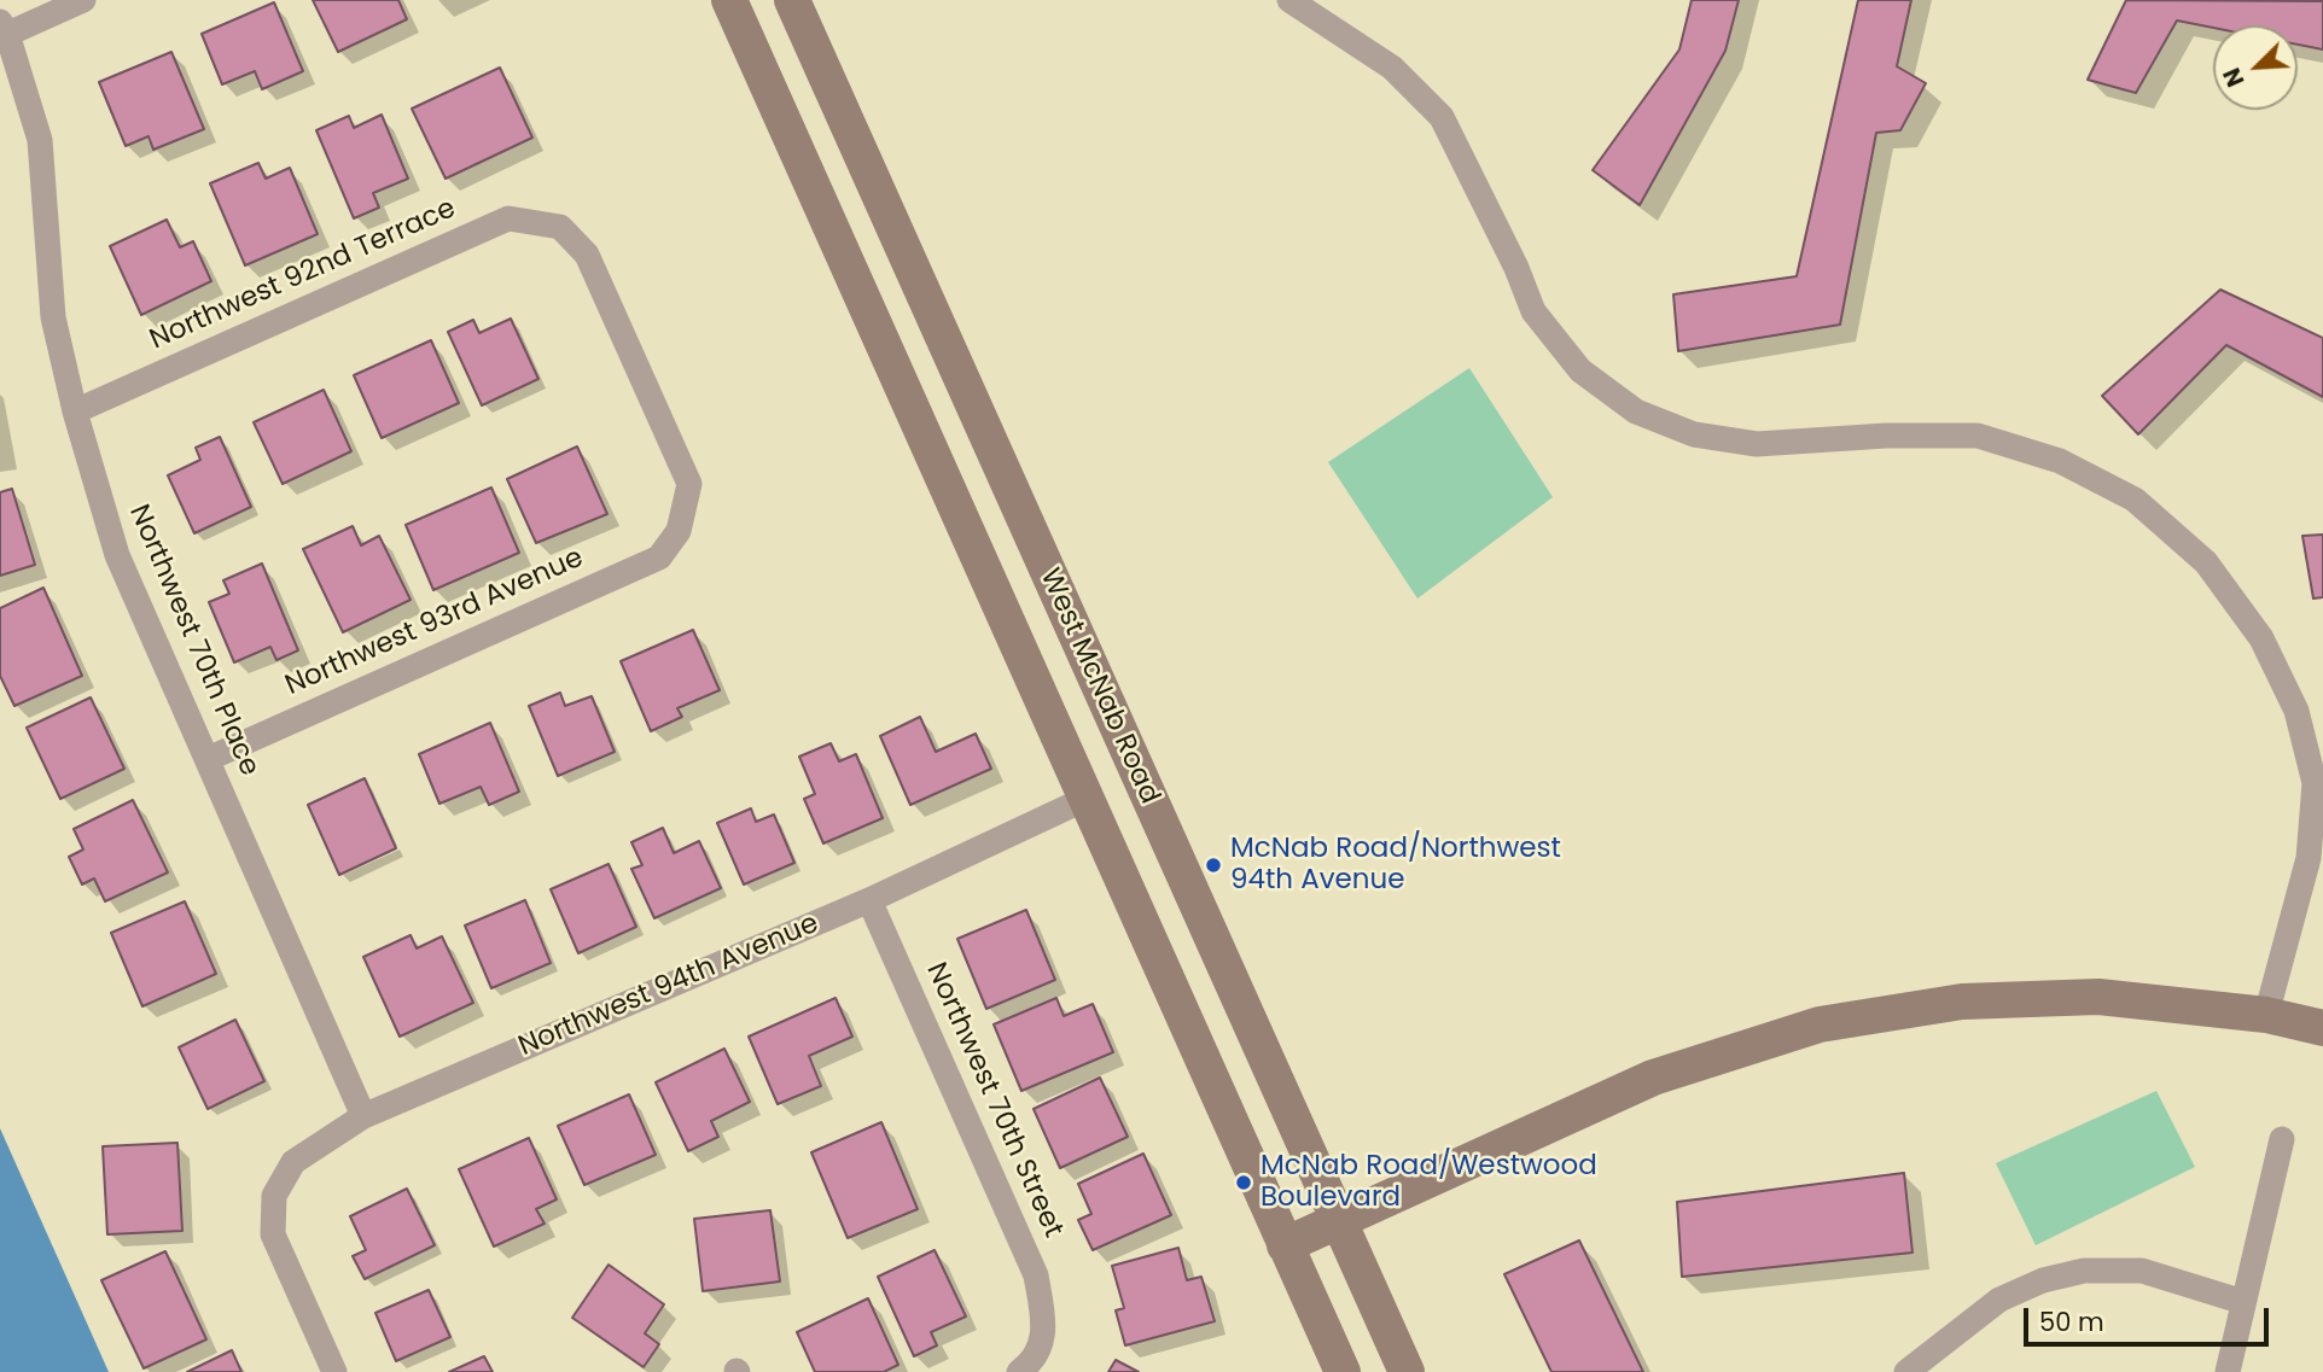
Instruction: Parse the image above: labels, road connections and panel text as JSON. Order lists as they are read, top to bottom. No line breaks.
{"streets":{"main road":["West McNab Road"],"street":["Northwest 92nd Terrace","Northwest 93rd Avenue","Northwest 70th Place","Northwest 94th Avenue","Northwest 70th Street"]},"crossings":[["Northwest 92nd Terrace","Northwest 93rd Avenue"],["Northwest 92nd Terrace","Northwest 70th Place"],["Northwest 93rd Avenue","Northwest 70th Place"],["Northwest 70th Place","Northwest 94th Avenue"],["Northwest 94th Avenue","Northwest 70th Street"]],"places":["McNab Road/Northwest 94th Avenue","McNab Road/Westwood Boulevard"],"scale_bar":"50 m","north":"bottom left"}
